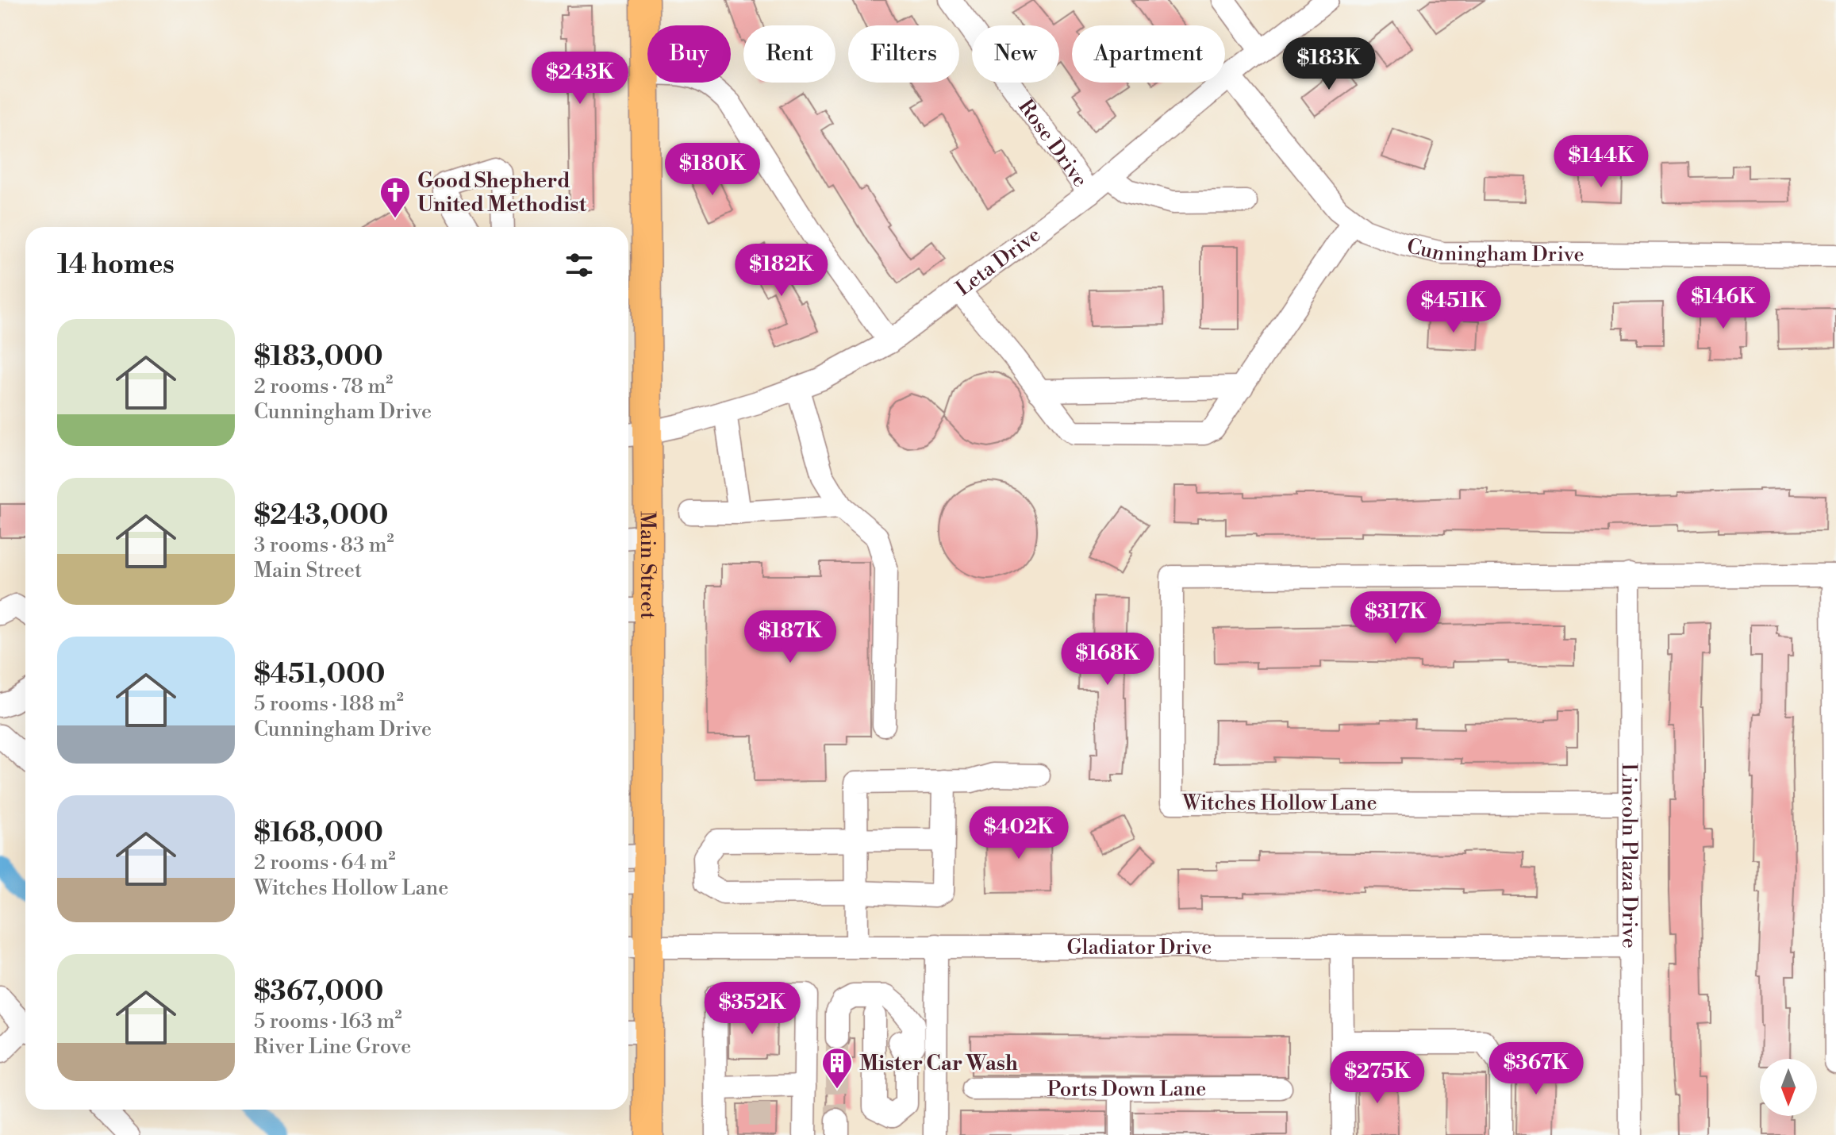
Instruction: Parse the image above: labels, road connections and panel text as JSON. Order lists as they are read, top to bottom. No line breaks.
{"streets":{"main road":["Main Street"],"street":["Rose Drive","Cunningham Drive","Leta Drive","Witches Hollow Lane","Lincoln Plaza Drive","Gladiator Drive","Ports Down Lane"]},"crossings":[["Rose Drive","Leta Drive"],["Cunningham Drive","Leta Drive"],["Leta Drive","Main Street"],["Main Street","Gladiator Drive"],["Witches Hollow Lane","Lincoln Plaza Drive"],["Lincoln Plaza Drive","Gladiator Drive"]],"places":{"church":["Good Shepherd United Methodist"],"building":["Mister Car Wash"]},"north":"bottom","page":{"chip":["Buy","Rent","Filters","New","Apartment"],"price":["$183K","$243K","$144K","$180K","$182K","$146K","$451K","$317K","$187K","$168K","$402K","$352K","$367K","$275K"],"heading":"14 homes","list":[{"name":"$183,000","note":"2 rooms · 78 m² · Cunningham Drive"},{"name":"$243,000","note":"3 rooms · 83 m² · Main Street"},{"name":"$451,000","note":"5 rooms · 188 m² · Cunningham Drive"},{"name":"$168,000","note":"2 rooms · 64 m² · Witches Hollow Lane"},{"name":"$367,000","note":"5 rooms · 163 m² · River Line Grove"}]}}
